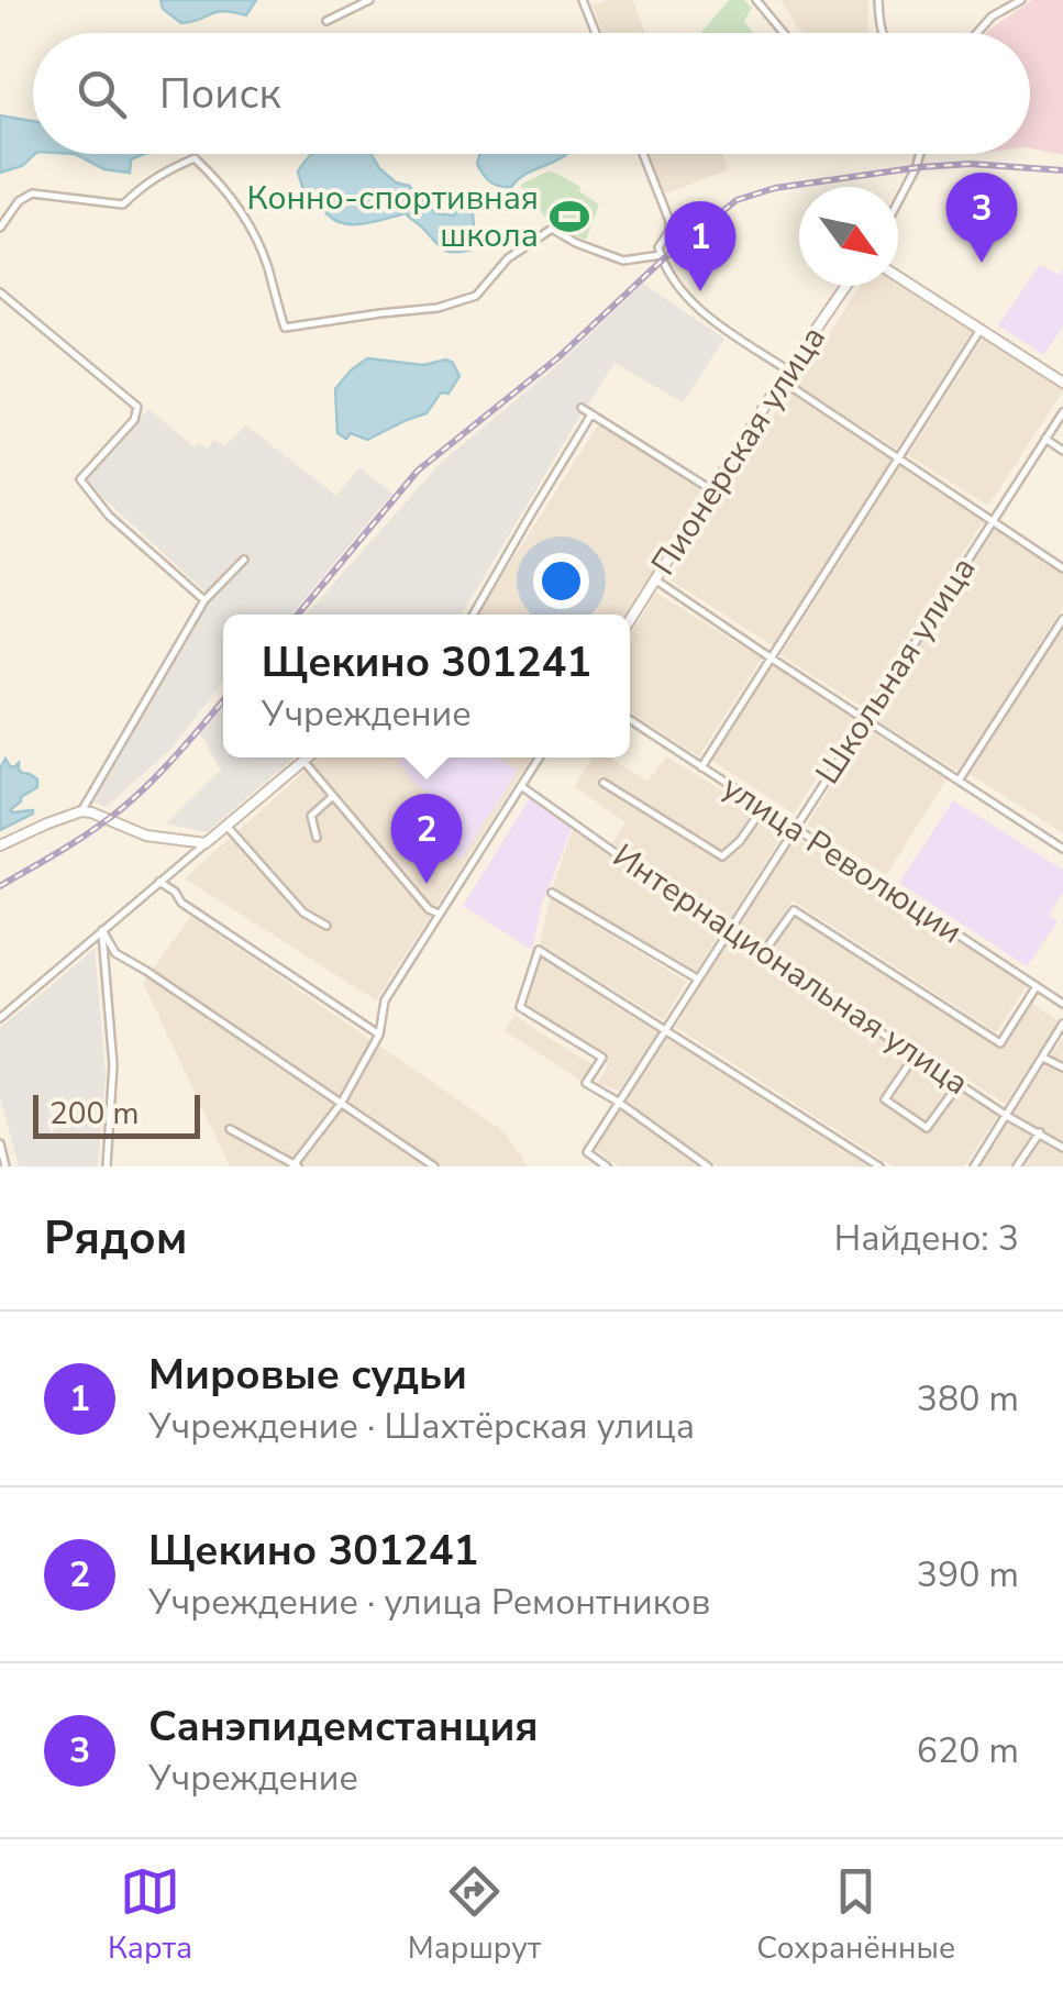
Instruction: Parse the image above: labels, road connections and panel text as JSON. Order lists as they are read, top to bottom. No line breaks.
{"streets":{"street":["Пионерская улица","Школьная улица","улица Революции","Интернациональная улица"]},"crossings":[["Школьная улица","улица Революции"],["Школьная улица","Интернациональная улица"]],"places":{"sports":["Конно-спортивная школа"]},"scale_bar":"200 m","north":"bottom right","page":{"search":"Поиск","pins":["3","1","2"],"popup":["Щекино 301241","Учреждение"],"scale":"200 m","heading":["Рядом","Найдено: 3"],"list":[{"mark":"1","name":"Мировые судьи","note":"Учреждение · Шахтёрская улица","value":"380 m"},{"mark":"2","name":"Щекино 301241","note":"Учреждение · улица Ремонтников","value":"390 m"},{"mark":"3","name":"Санэпидемстанция","note":"Учреждение","value":"620 m"}],"nav":["Карта","Маршрут","Сохранённые"]}}
